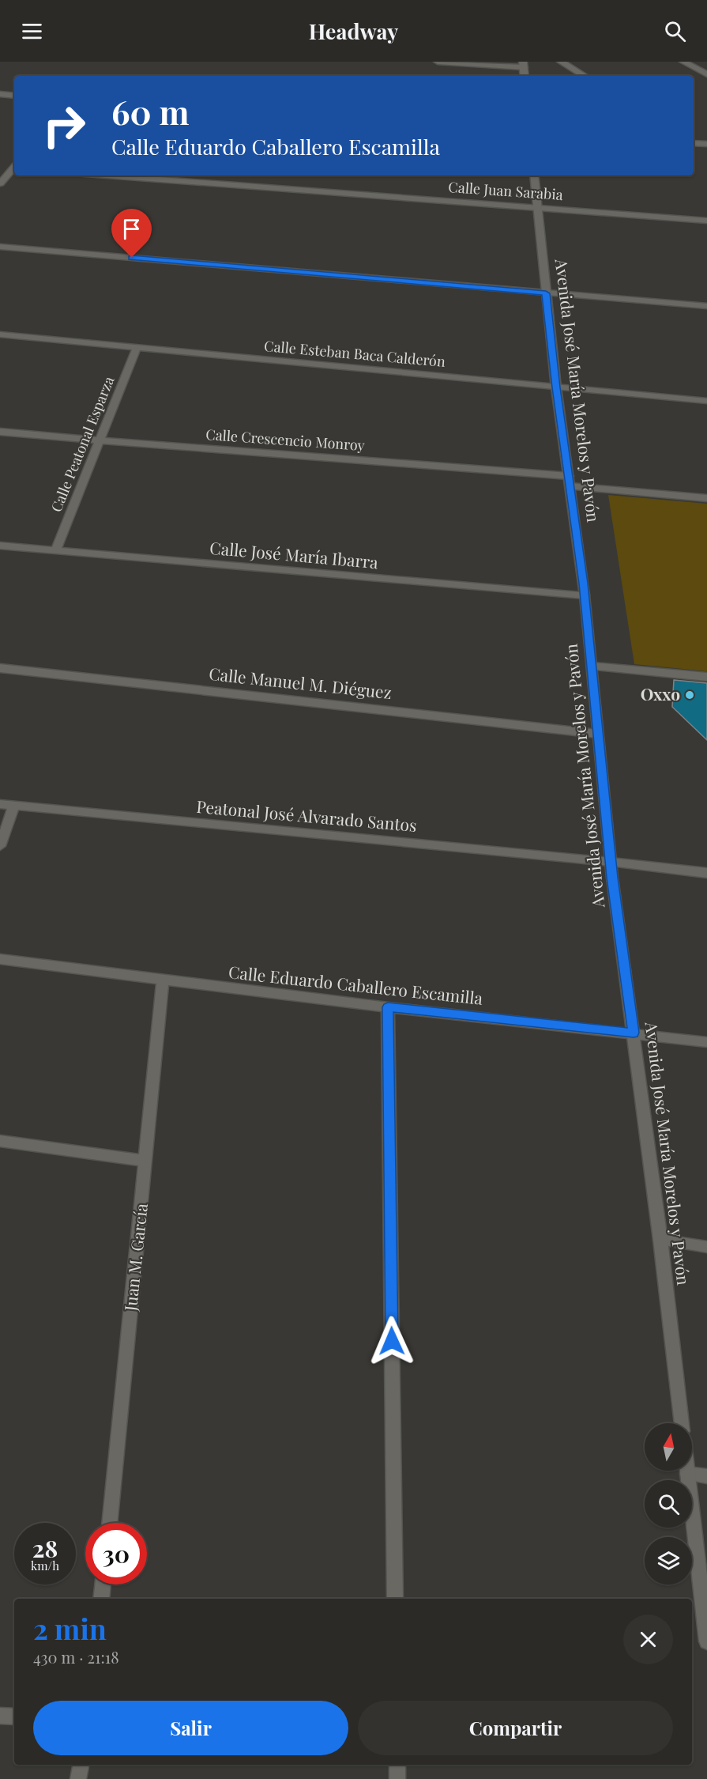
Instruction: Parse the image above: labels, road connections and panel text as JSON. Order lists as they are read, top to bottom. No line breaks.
{"streets":{"street":["Calle Juan Sarabia","Calle Esteban Baca Calderón","Avenida José María Morelos y Pavón","Calle Crescencio Monroy","Calle Peatonal Esparza","Calle José María Ibarra","Calle Manuel M. Diéguez","Peatonal José Alvarado Santos","Calle Eduardo Caballero Escamilla","Juan M. García"]},"crossings":[["Calle Juan Sarabia","Avenida José María Morelos y Pavón"],["Calle Esteban Baca Calderón","Avenida José María Morelos y Pavón"],["Calle Esteban Baca Calderón","Calle Peatonal Esparza"],["Avenida José María Morelos y Pavón","Calle Crescencio Monroy"],["Avenida José María Morelos y Pavón","Calle José María Ibarra"],["Avenida José María Morelos y Pavón","Calle Manuel M. Diéguez"],["Avenida José María Morelos y Pavón","Peatonal José Alvarado Santos"],["Avenida José María Morelos y Pavón","Calle Eduardo Caballero Escamilla"],["Calle Crescencio Monroy","Calle Peatonal Esparza"],["Calle Peatonal Esparza","Calle José María Ibarra"],["Calle Eduardo Caballero Escamilla","Juan M. García"]],"places":["Oxxo"],"north":"top","page":{"header":"Headway","turn":["60 m","Calle Eduardo Caballero Escamilla"],"speed":"28 km/h","limit":"30","heading":["2 min","430 m · 21:18"],"buttons":["Salir","Compartir"]}}
